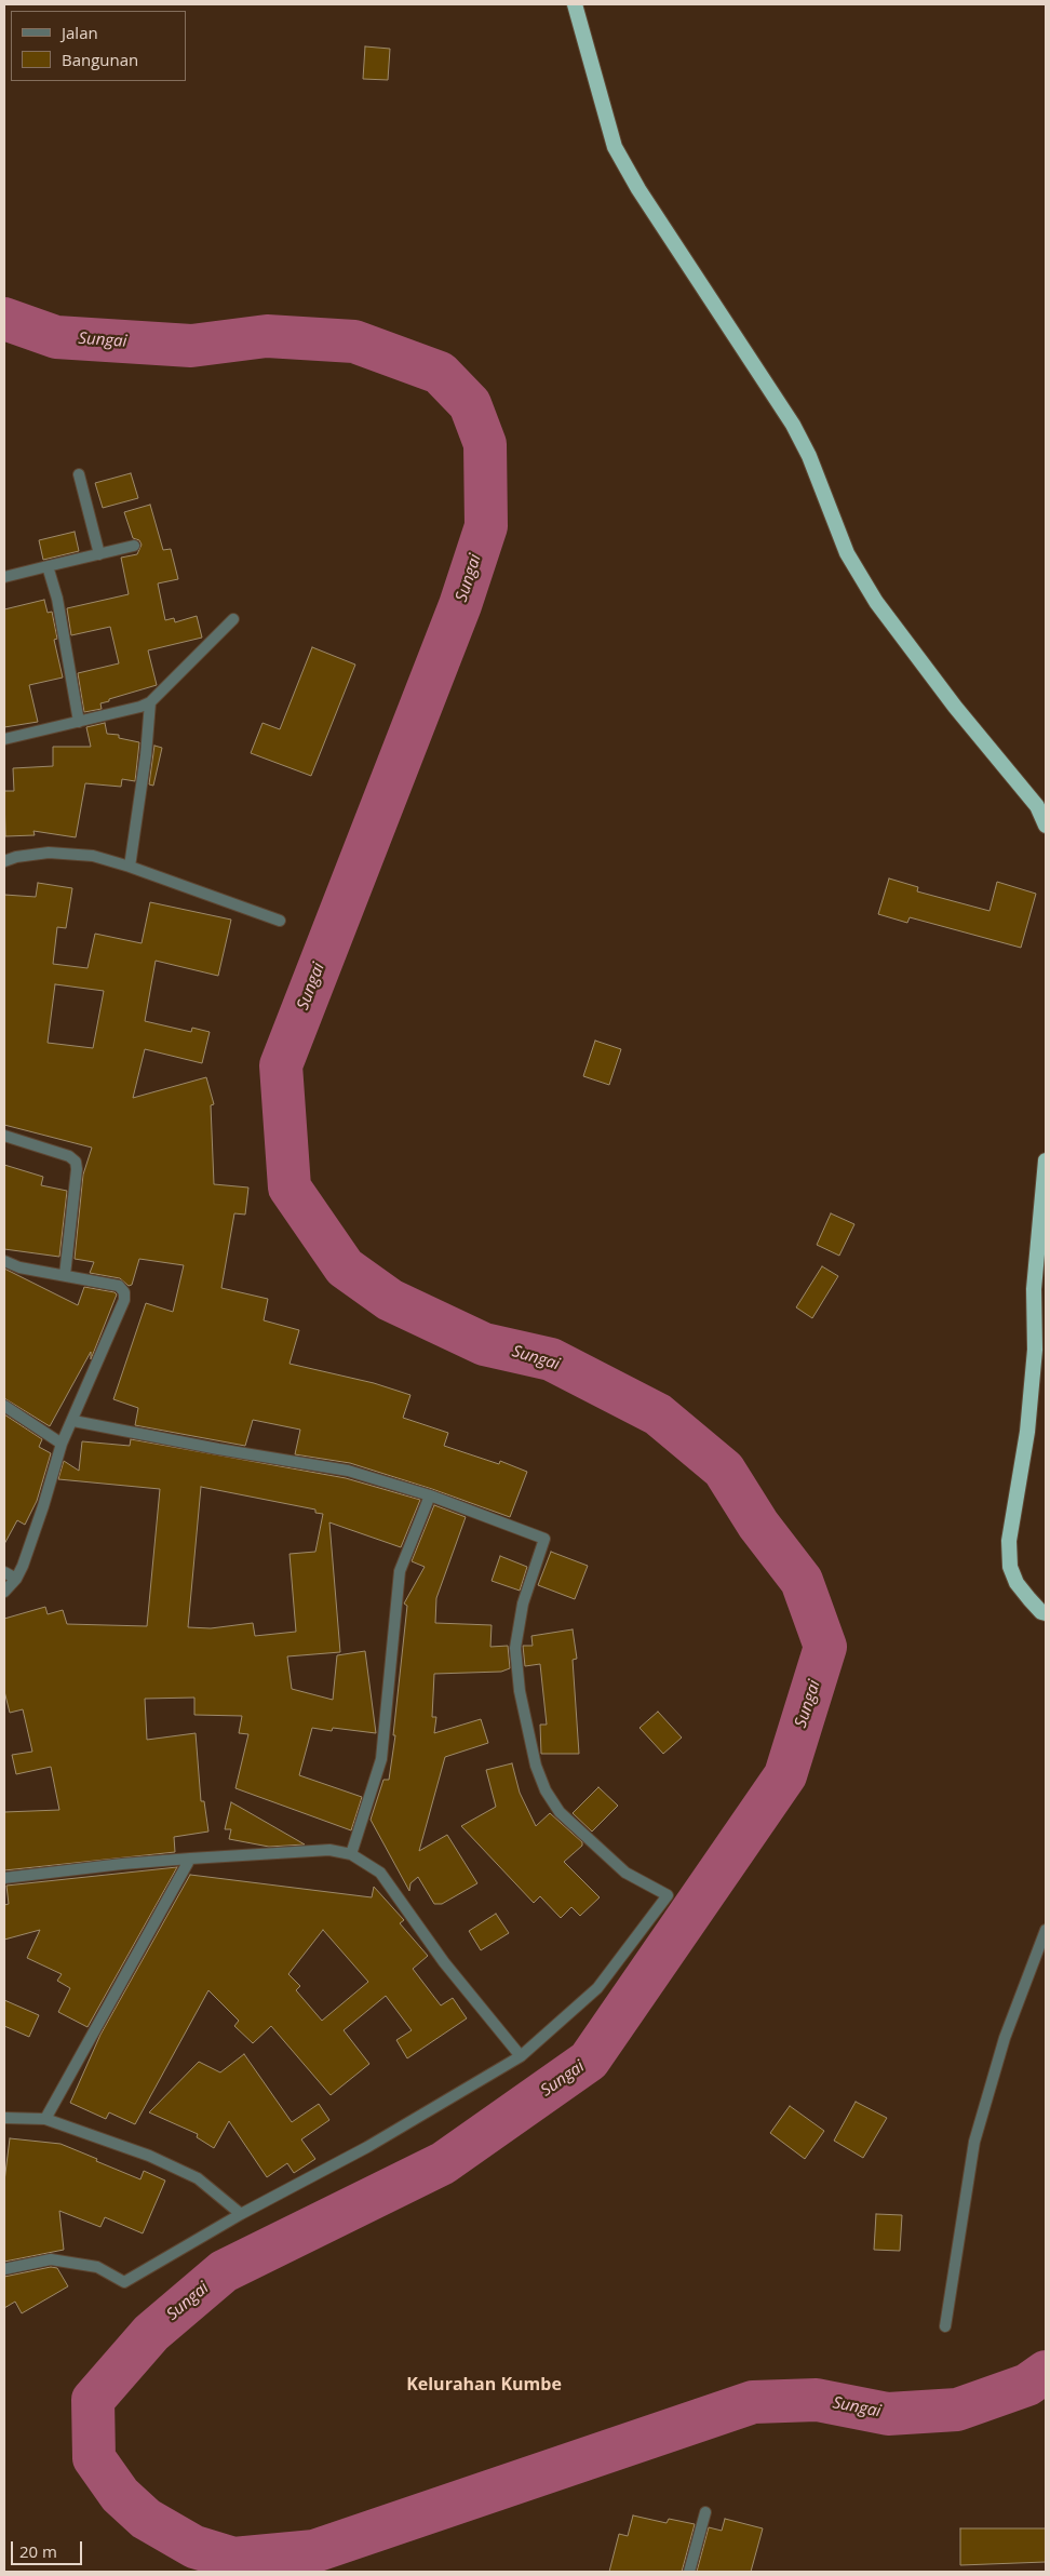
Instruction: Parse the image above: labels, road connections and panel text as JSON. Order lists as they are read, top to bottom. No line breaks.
{"districts":["Kelurahan Kumbe"],"water":["Sungai"],"legend":["Jalan","Bangunan"],"scale_bar":"20 m"}
